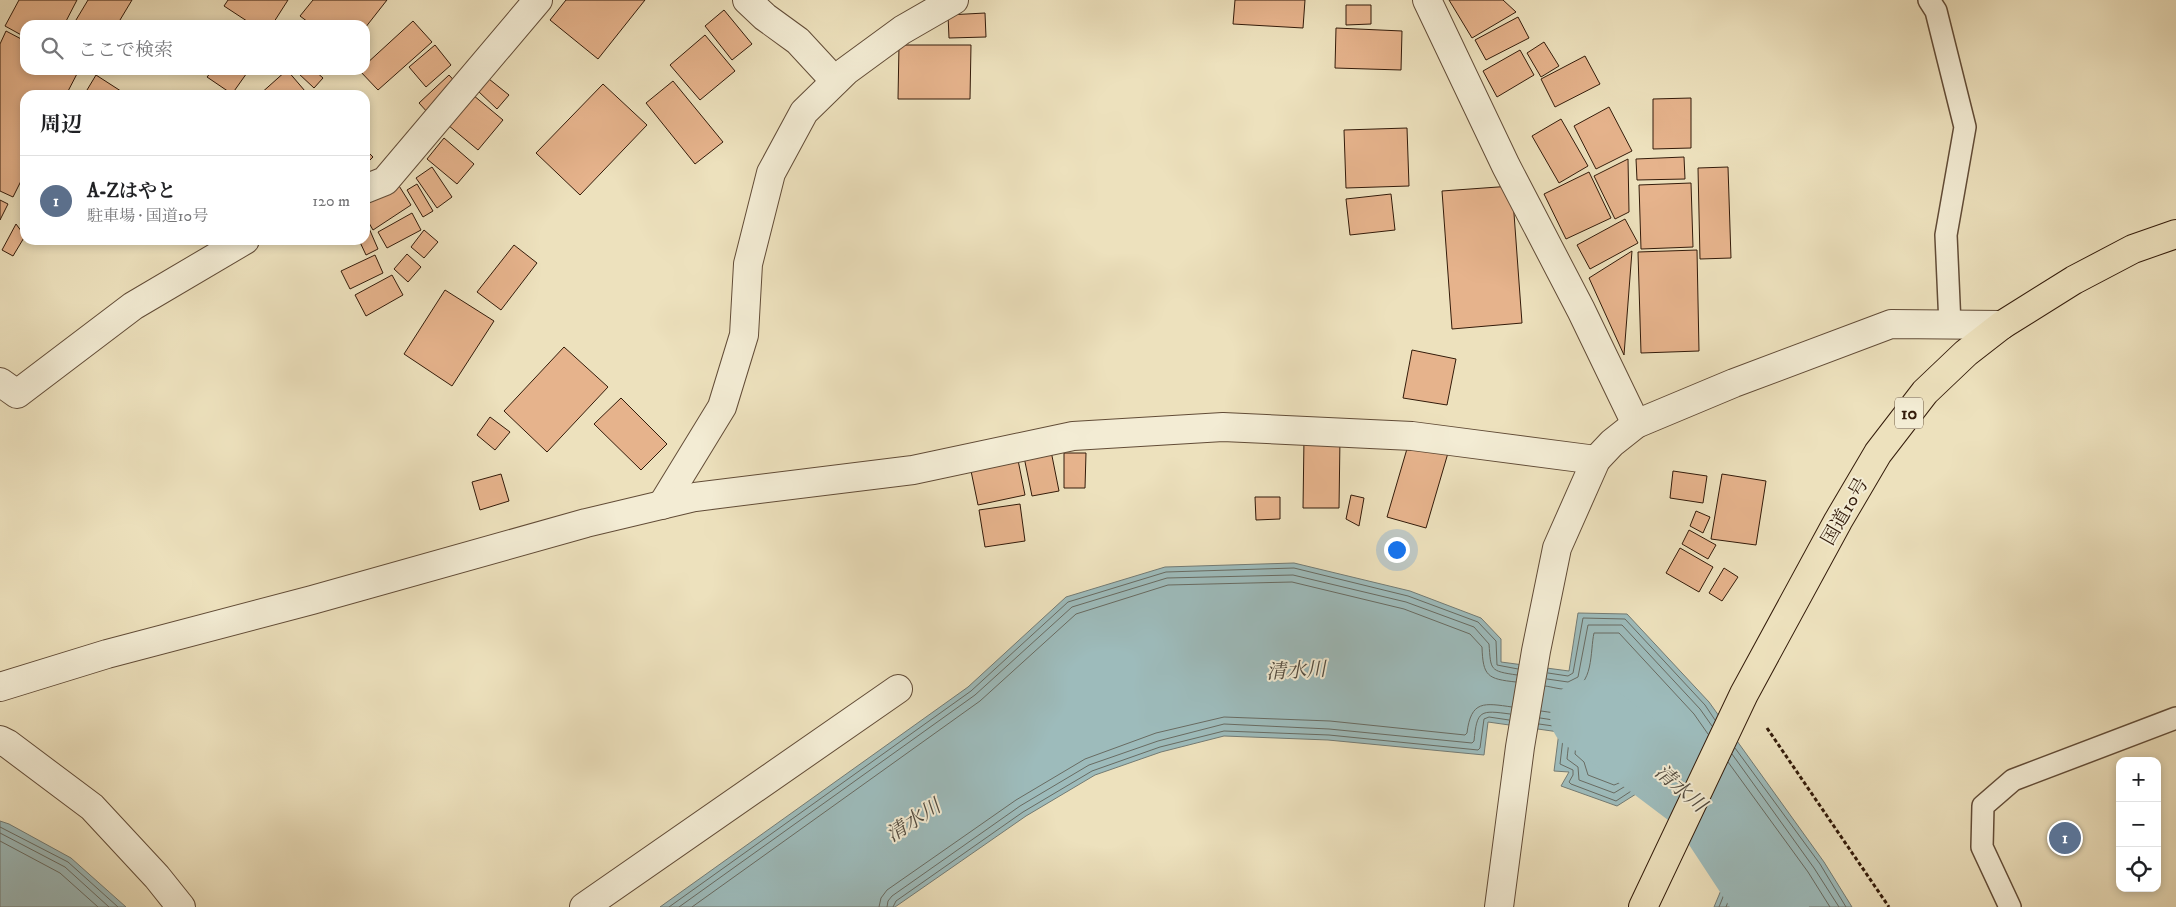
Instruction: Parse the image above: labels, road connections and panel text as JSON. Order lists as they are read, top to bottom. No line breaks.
{"streets":{"highway":["10","国道10号"]},"water":["清水川"],"page":{"search":"ここで検索","heading":"周辺","list":[{"mark":"1","name":"A-Zはやと","note":"駐車場 · 国道10号","value":"120 m"}],"map_buttons":["+","−"],"pins":"1"}}
